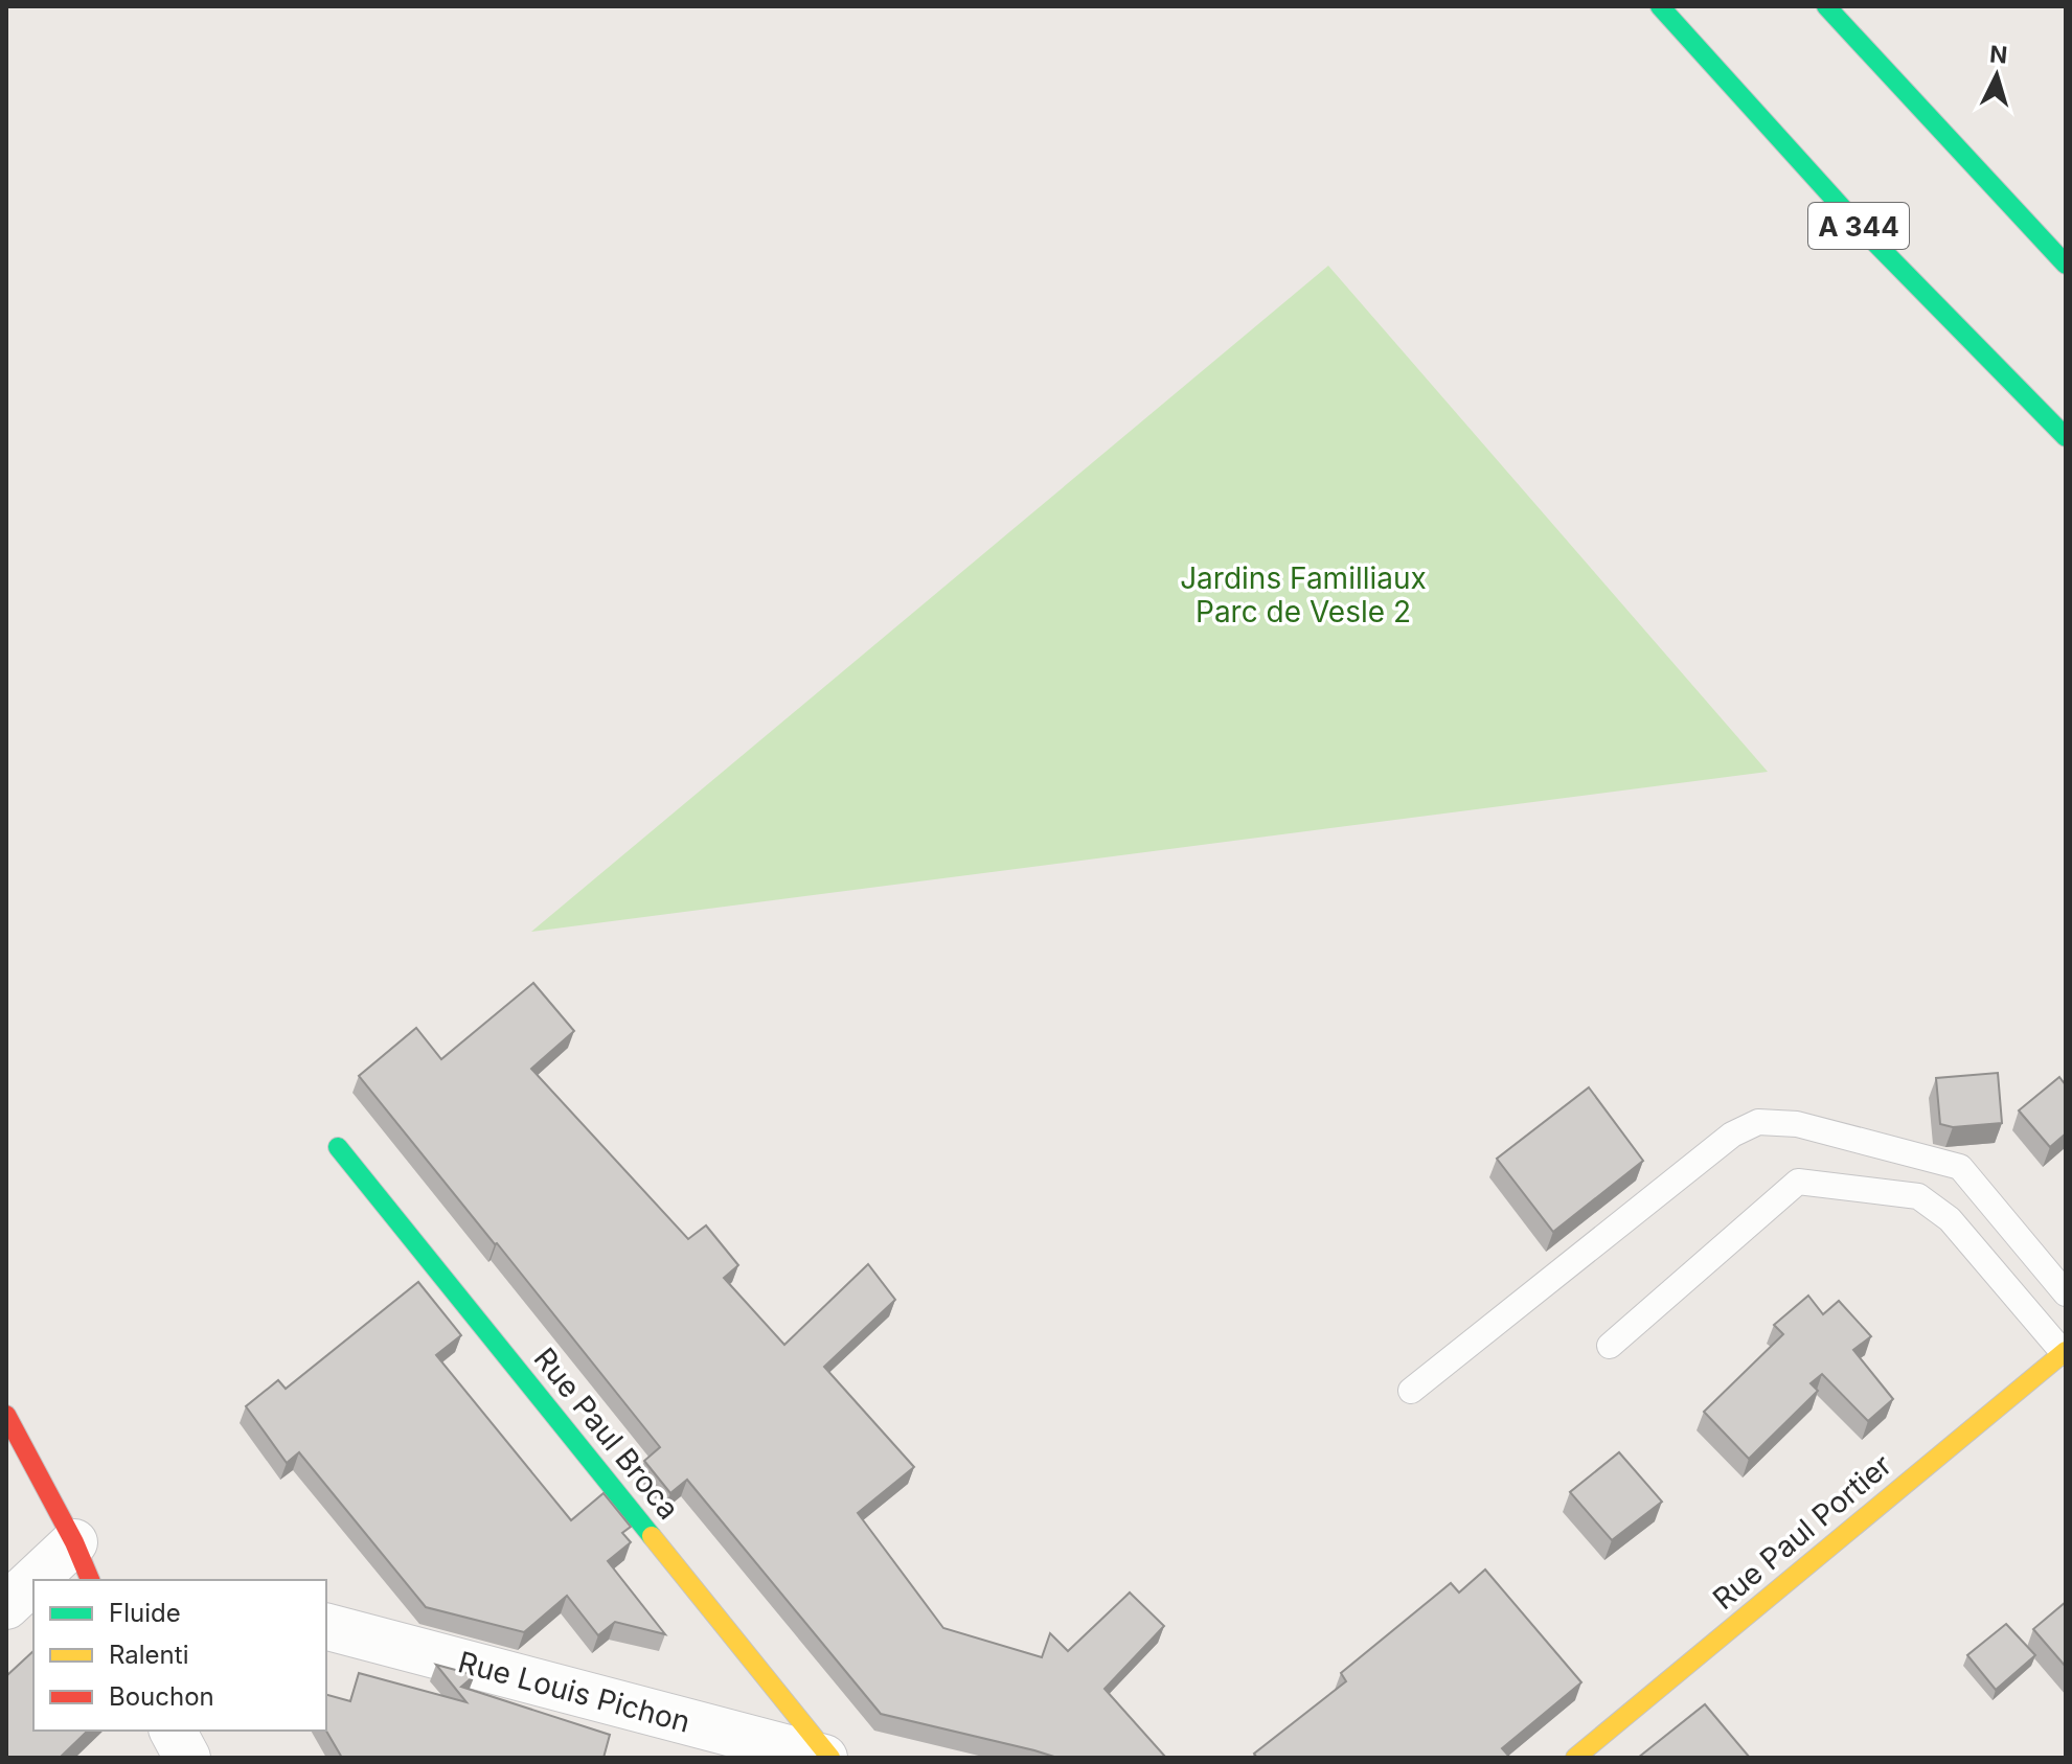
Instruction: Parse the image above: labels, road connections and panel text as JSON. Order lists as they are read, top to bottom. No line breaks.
{"streets":{"main road":["A 344","Rue Paul Broca","Rue Paul Portier"],"street":["Rue Louis Pichon"]},"parks":["Jardins Familliaux Parc de Vesle 2"],"legend":["Fluide","Ralenti","Bouchon"],"north":"top"}
